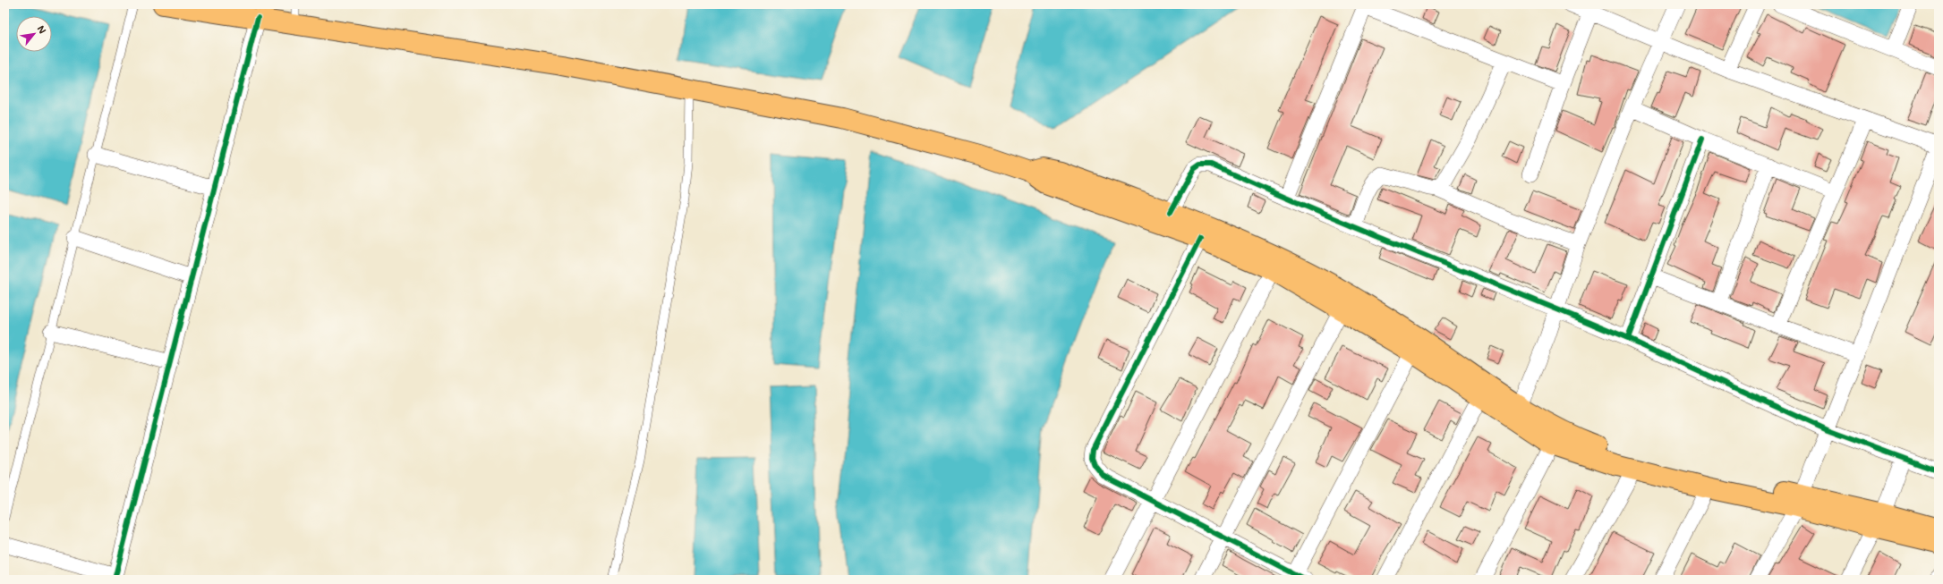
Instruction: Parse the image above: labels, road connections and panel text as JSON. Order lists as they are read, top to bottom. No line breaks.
{"north":"top right"}
